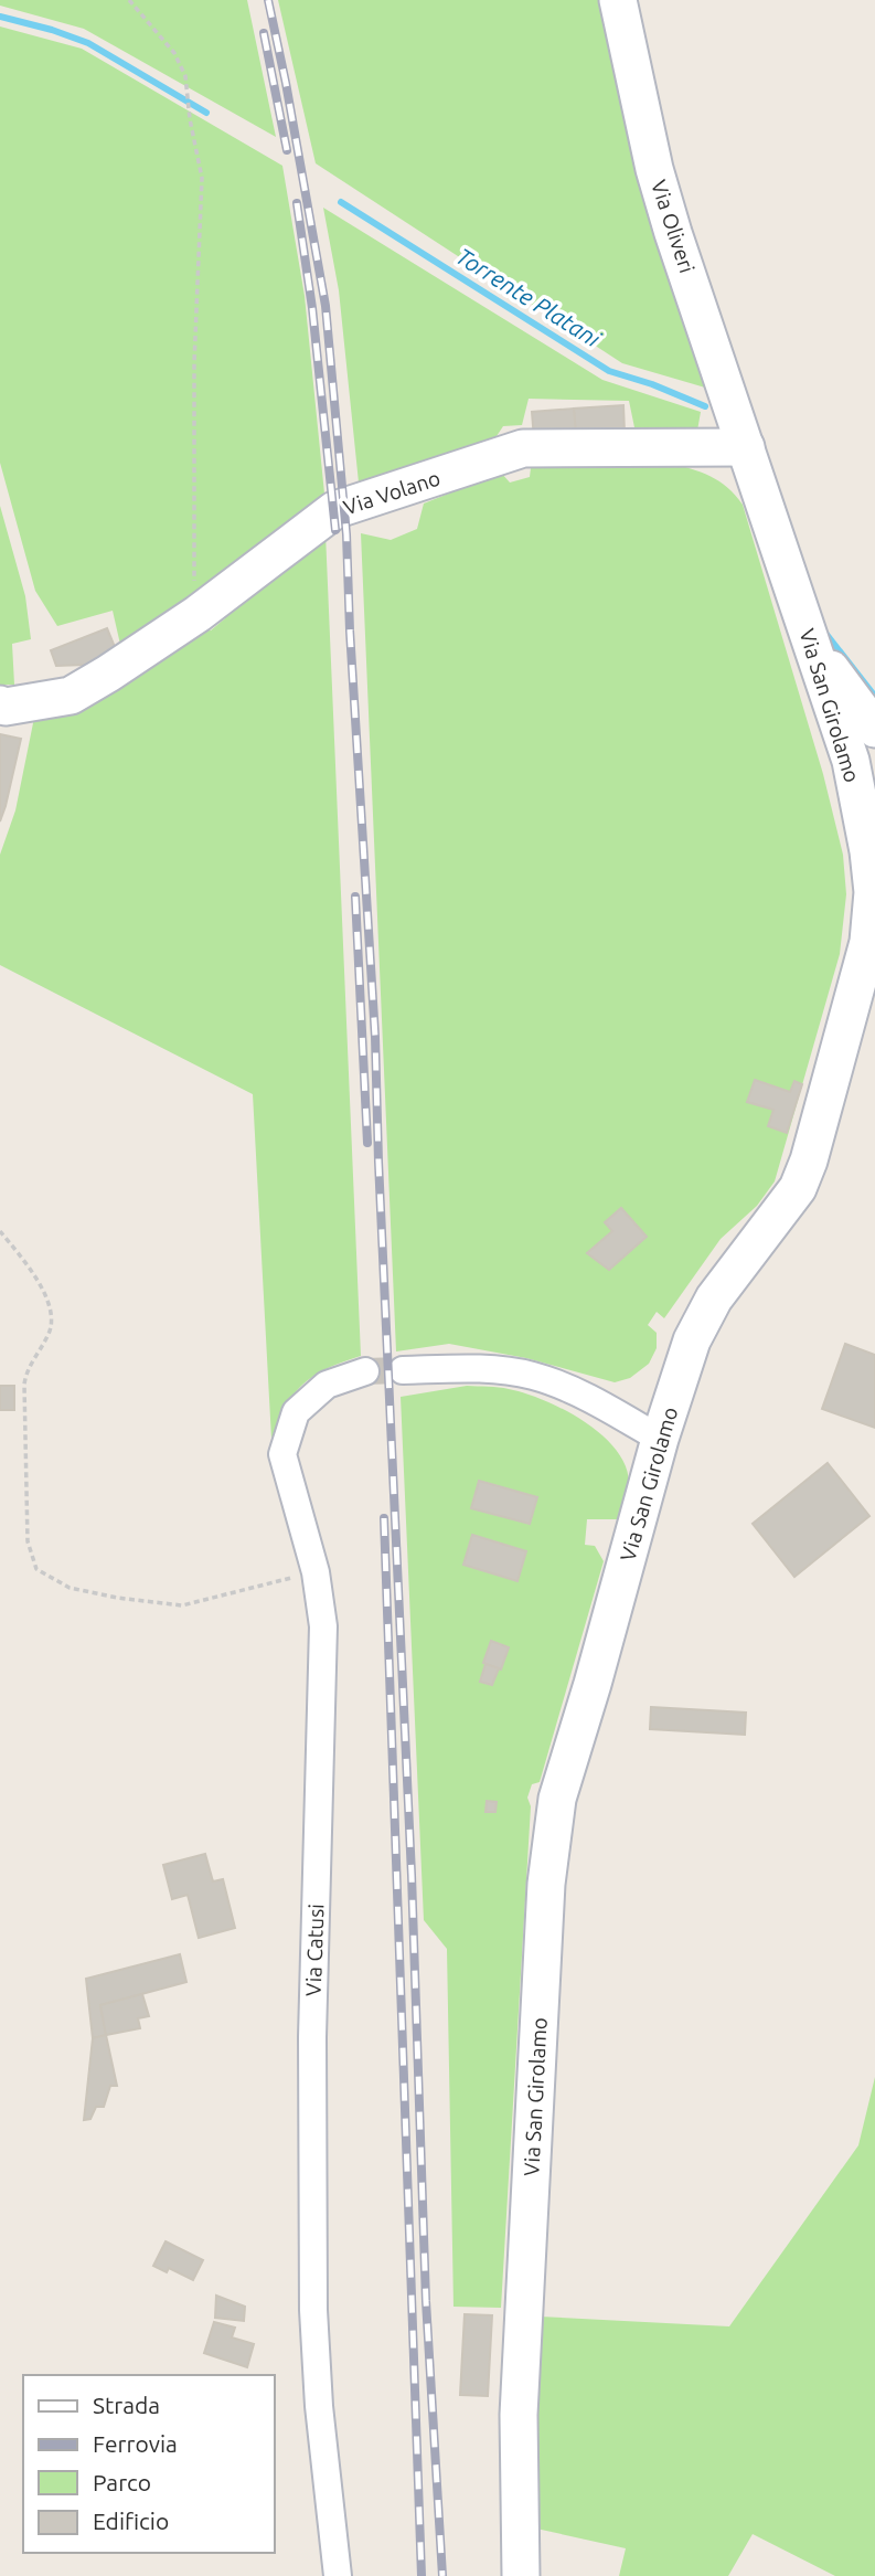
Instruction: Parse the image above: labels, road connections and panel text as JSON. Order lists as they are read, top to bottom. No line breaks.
{"streets":{"street":["Via Oliveri","Via Volano","Via San Girolamo","Via Catusi"]},"crossings":[["Via Oliveri","Via Volano"],["Via Oliveri","Via San Girolamo"],["Via Volano","Via San Girolamo"]],"water":["Torrente Platani"],"legend":["Strada","Ferrovia","Parco","Edificio"]}
